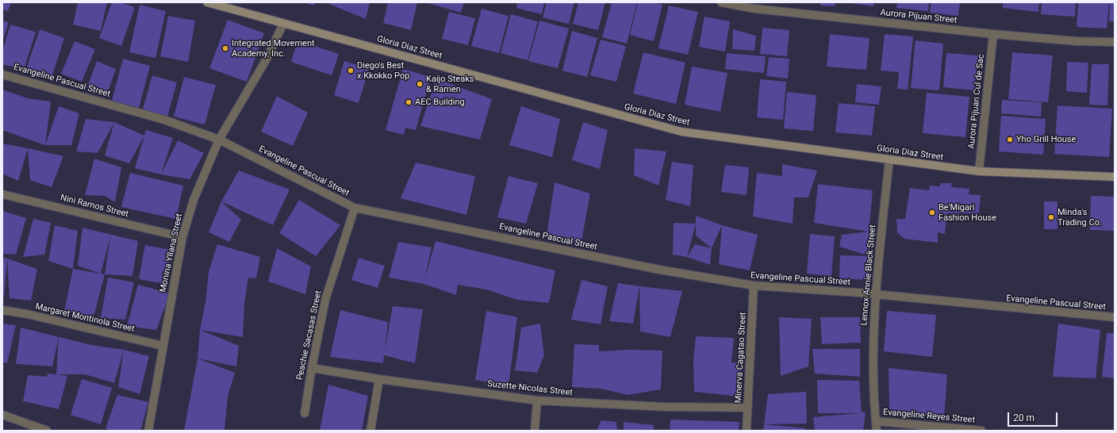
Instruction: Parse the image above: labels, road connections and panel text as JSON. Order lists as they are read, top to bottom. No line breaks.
{"streets":{"street":["Aurora Pijuan Street","Gloria Diaz Street","Evangeline Pascual Street","Aurora Pijuan Cul de Sac","Nini Ramos Street","Monina Yllana Street","Lennox Annie Black Street","Margaret Montinola Street","Peachie Sacasas Street","Minerva Cagatao Street","Suzette Nicolas Street","Evangeline Reyes Street"]},"crossings":[["Aurora Pijuan Street","Aurora Pijuan Cul de Sac"],["Gloria Diaz Street","Aurora Pijuan Cul de Sac"],["Gloria Diaz Street","Monina Yllana Street"],["Gloria Diaz Street","Lennox Annie Black Street"],["Evangeline Pascual Street","Monina Yllana Street"],["Evangeline Pascual Street","Lennox Annie Black Street"],["Evangeline Pascual Street","Peachie Sacasas Street"],["Evangeline Pascual Street","Minerva Cagatao Street"],["Nini Ramos Street","Monina Yllana Street"],["Monina Yllana Street","Margaret Montinola Street"],["Lennox Annie Black Street","Evangeline Reyes Street"],["Peachie Sacasas Street","Suzette Nicolas Street"],["Minerva Cagatao Street","Suzette Nicolas Street"]],"places":["Integrated Movement Academy, Inc.","Diego's Best x Kkokko Pop","Kaijo Steaks & Ramen","AEC Building","Yho Grill House","Be'Migari Fashion House","Minda's Trading Co."],"scale_bar":"20 m"}
